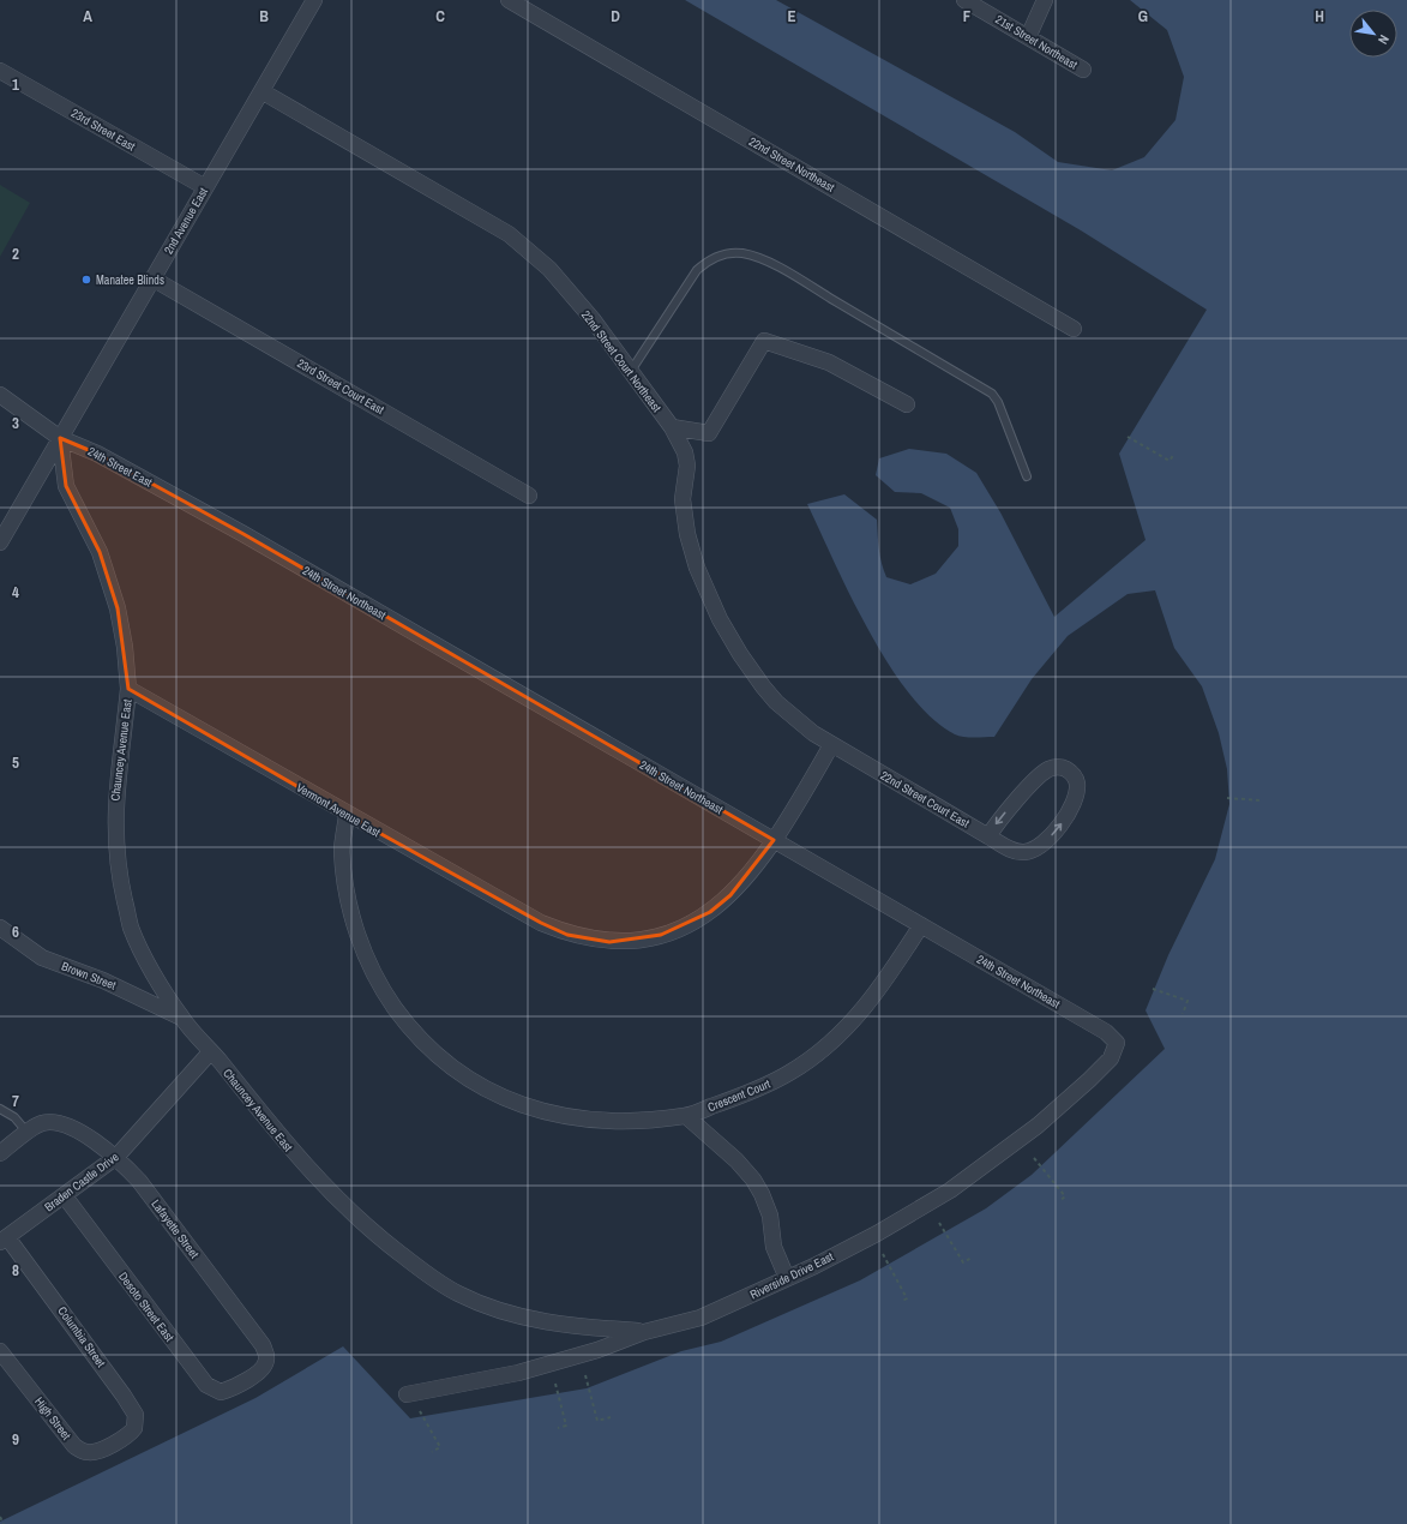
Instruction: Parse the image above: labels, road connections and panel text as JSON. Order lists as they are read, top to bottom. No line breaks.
{"streets":{"street":["21st Street Northeast","23rd Street East","22nd Street Northeast","2nd Avenue East","22nd Street Court Northeast","23rd Street Court East","24th Street East","24th Street Northeast","Chauncey Avenue East","22nd Street Court East","Vermont Avenue East","Brown Street","Crescent Court","Braden Castle Drive","Lafayette Street","Riverside Drive East","Desoto Street East","Columbia Street","High Street"]},"crossings":[["23rd Street East","2nd Avenue East"],["2nd Avenue East","22nd Street Court Northeast"],["2nd Avenue East","23rd Street Court East"],["2nd Avenue East","24th Street East"],["22nd Street Court Northeast","22nd Street Court East"],["22nd Street Court Northeast","Vermont Avenue East"],["24th Street East","24th Street Northeast"],["24th Street Northeast","Vermont Avenue East"],["24th Street Northeast","Crescent Court"],["24th Street Northeast","Riverside Drive East"],["Chauncey Avenue East","Vermont Avenue East"],["Chauncey Avenue East","Brown Street"],["Chauncey Avenue East","Braden Castle Drive"],["Chauncey Avenue East","Riverside Drive East"],["22nd Street Court East","Vermont Avenue East"],["Vermont Avenue East","Crescent Court"],["Braden Castle Drive","Lafayette Street"],["Braden Castle Drive","Desoto Street East"],["Braden Castle Drive","Columbia Street"],["Lafayette Street","Desoto Street East"],["Columbia Street","High Street"]],"places":["Manatee Blinds"],"north":"bottom right","grid":{"columns":["A","B","C","D","E","F","G","H"],"rows":["1","2","3","4","5","6","7","8","9"]}}
